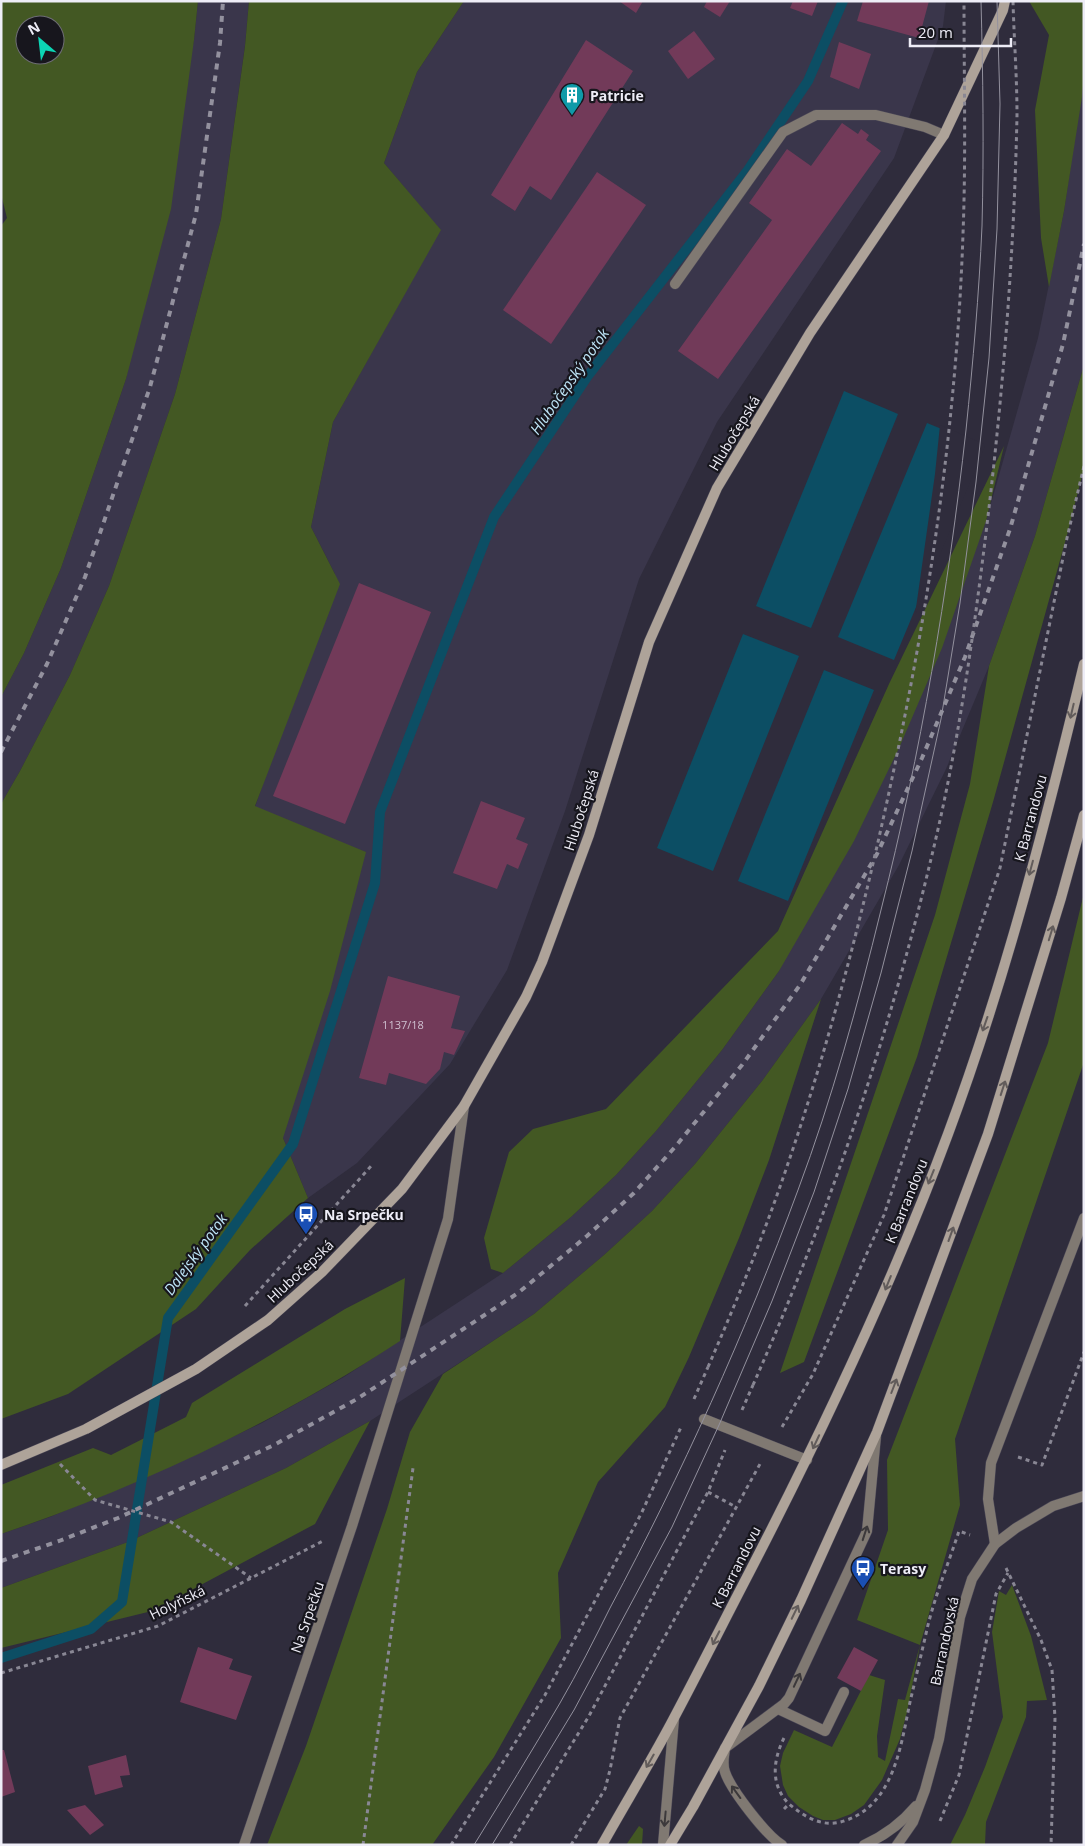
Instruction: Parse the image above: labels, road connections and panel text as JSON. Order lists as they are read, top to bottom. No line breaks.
{"streets":{"main road":["Hlubočepská","K Barrandovu"],"street":["Na Srpečku","Barrandovská"],"path":["Holyňská"]},"crossings":[["Hlubočepská","Na Srpečku"],["Holyňská","Na Srpečku"]],"water":["Hlubočepský potok","Dalejský potok"],"places":{"building":["Patricie"],"bus stop":["Na Srpečku","Terasy"]},"house_numbers":["1137/18"],"scale_bar":"20 m","north":"top left"}
